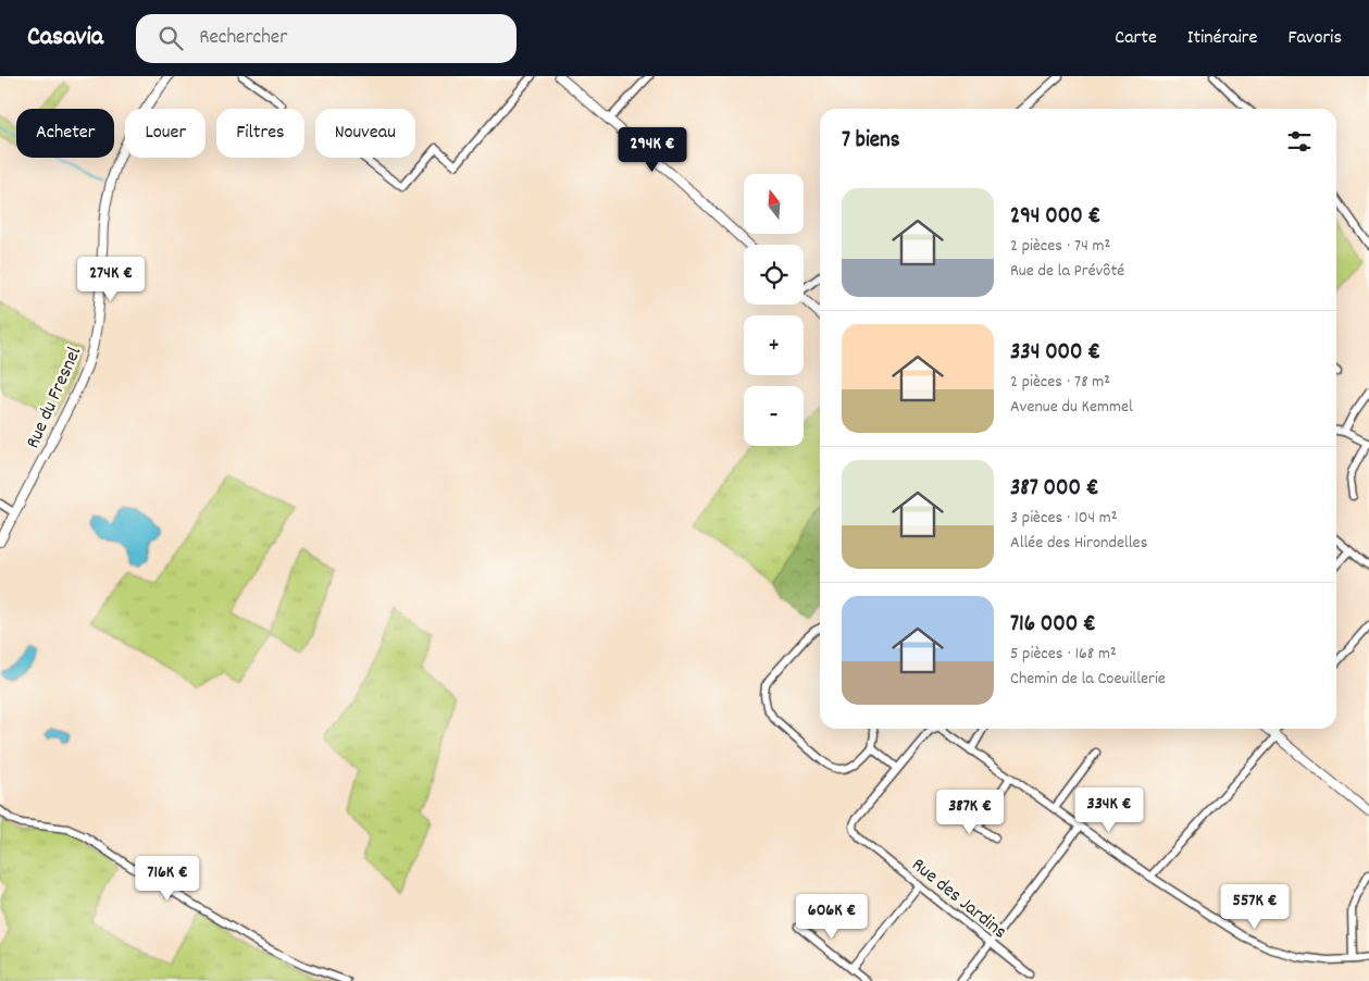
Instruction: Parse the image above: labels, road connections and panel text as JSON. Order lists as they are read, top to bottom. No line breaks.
{"streets":{"street":["Rue du Fresnel","Rue des Jardins"]},"north":"top","page":{"header":"Casavia","search":"Rechercher","nav":["Carte","Itinéraire","Favoris"],"chip":["Acheter","Louer","Filtres","Nouveau"],"heading":"7 biens","price":["294K €","274K €","334K €","387K €","716K €","557K €","606K €"],"map_buttons":["+","−"],"list":[{"name":"294 000 €","note":"2 pièces · 74 m² · Rue de la Prévôté"},{"name":"334 000 €","note":"2 pièces · 78 m² · Avenue du Kemmel"},{"name":"387 000 €","note":"3 pièces · 104 m² · Allée des Hirondelles"},{"name":"716 000 €","note":"5 pièces · 168 m² · Chemin de la Coeuillerie"}]}}
